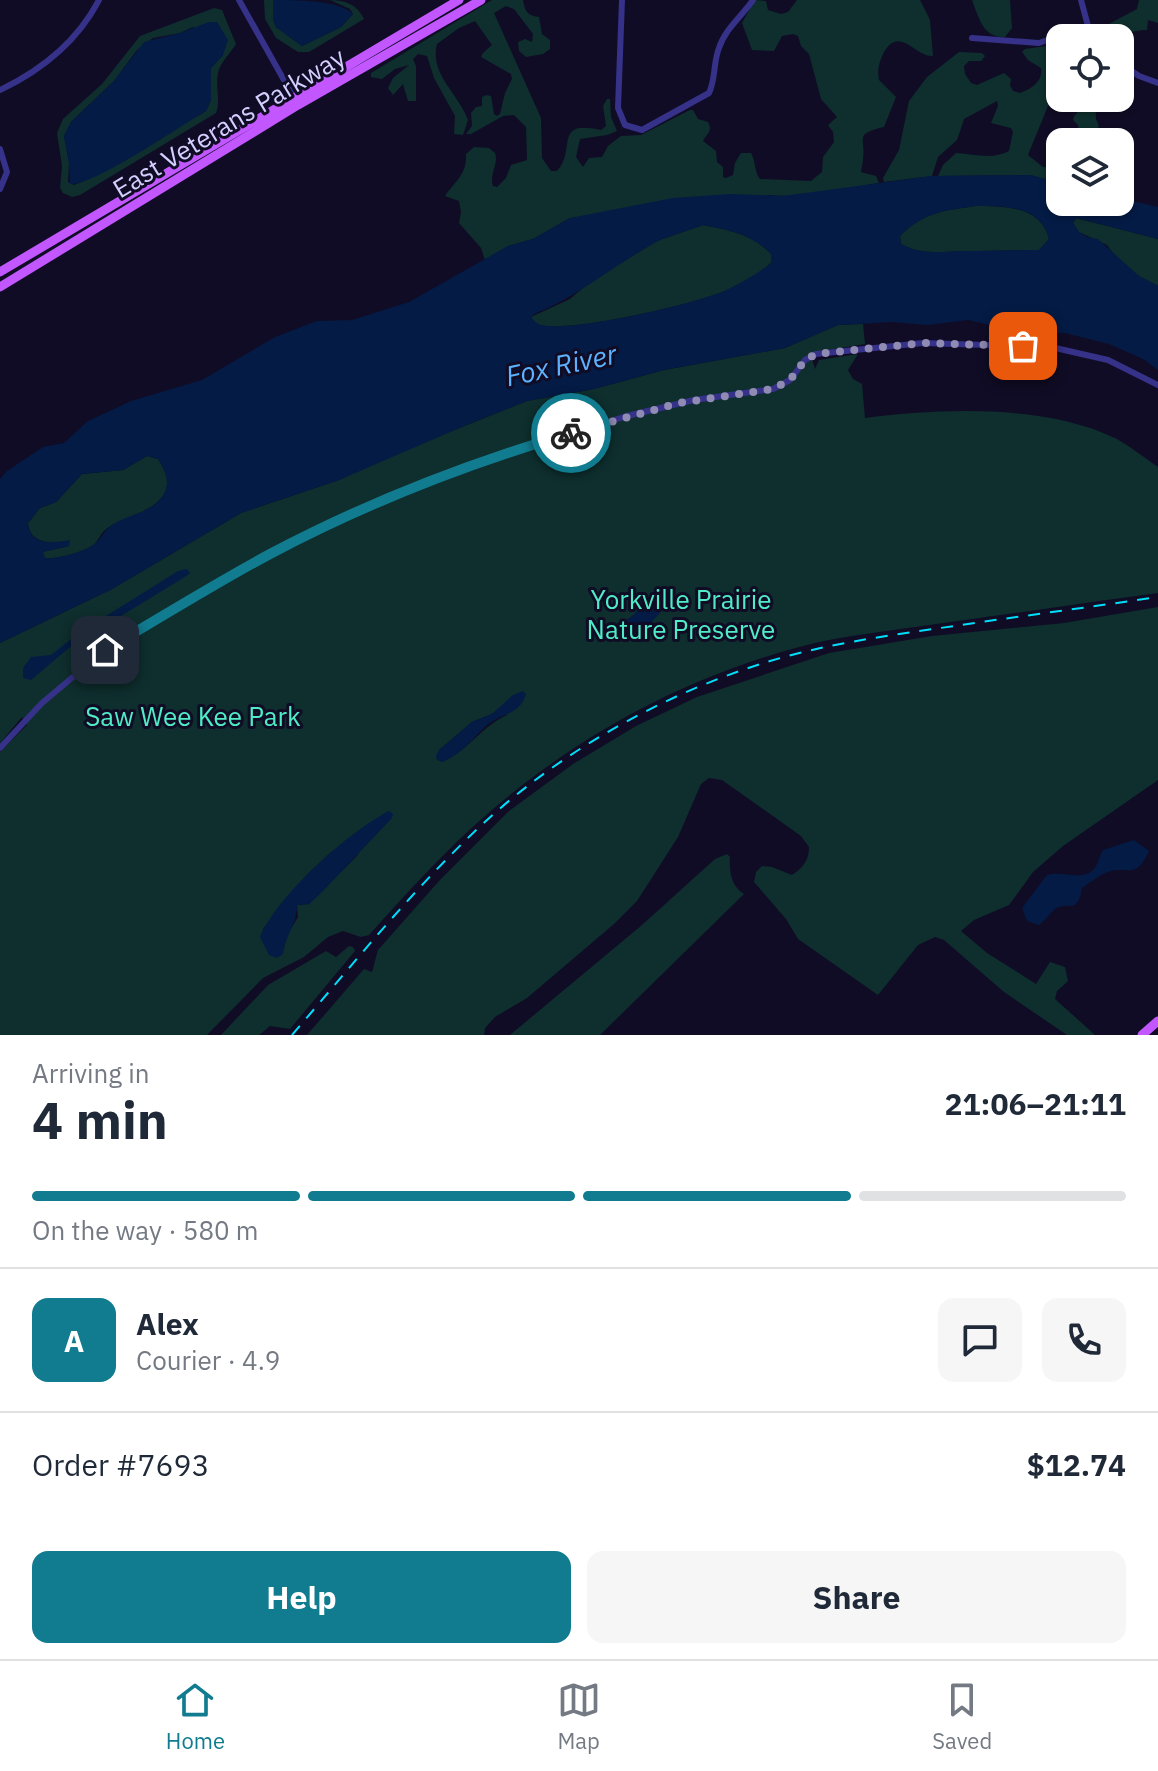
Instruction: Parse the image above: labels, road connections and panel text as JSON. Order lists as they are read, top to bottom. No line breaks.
{"streets":{"main road":["East Veterans Parkway"]},"water":["Fox River"],"parks":["Yorkville Prairie Nature Preserve","Saw Wee Kee Park"],"page":{"heading":["4 min","Arriving in","21:06–21:11"],"panel":["Alex","Courier · 4.9","Order #7693","$12.74"],"bar":"On the way · 580 m","round":"A","buttons":["Help","Share"],"tabs":["Home","Map","Saved"]}}
